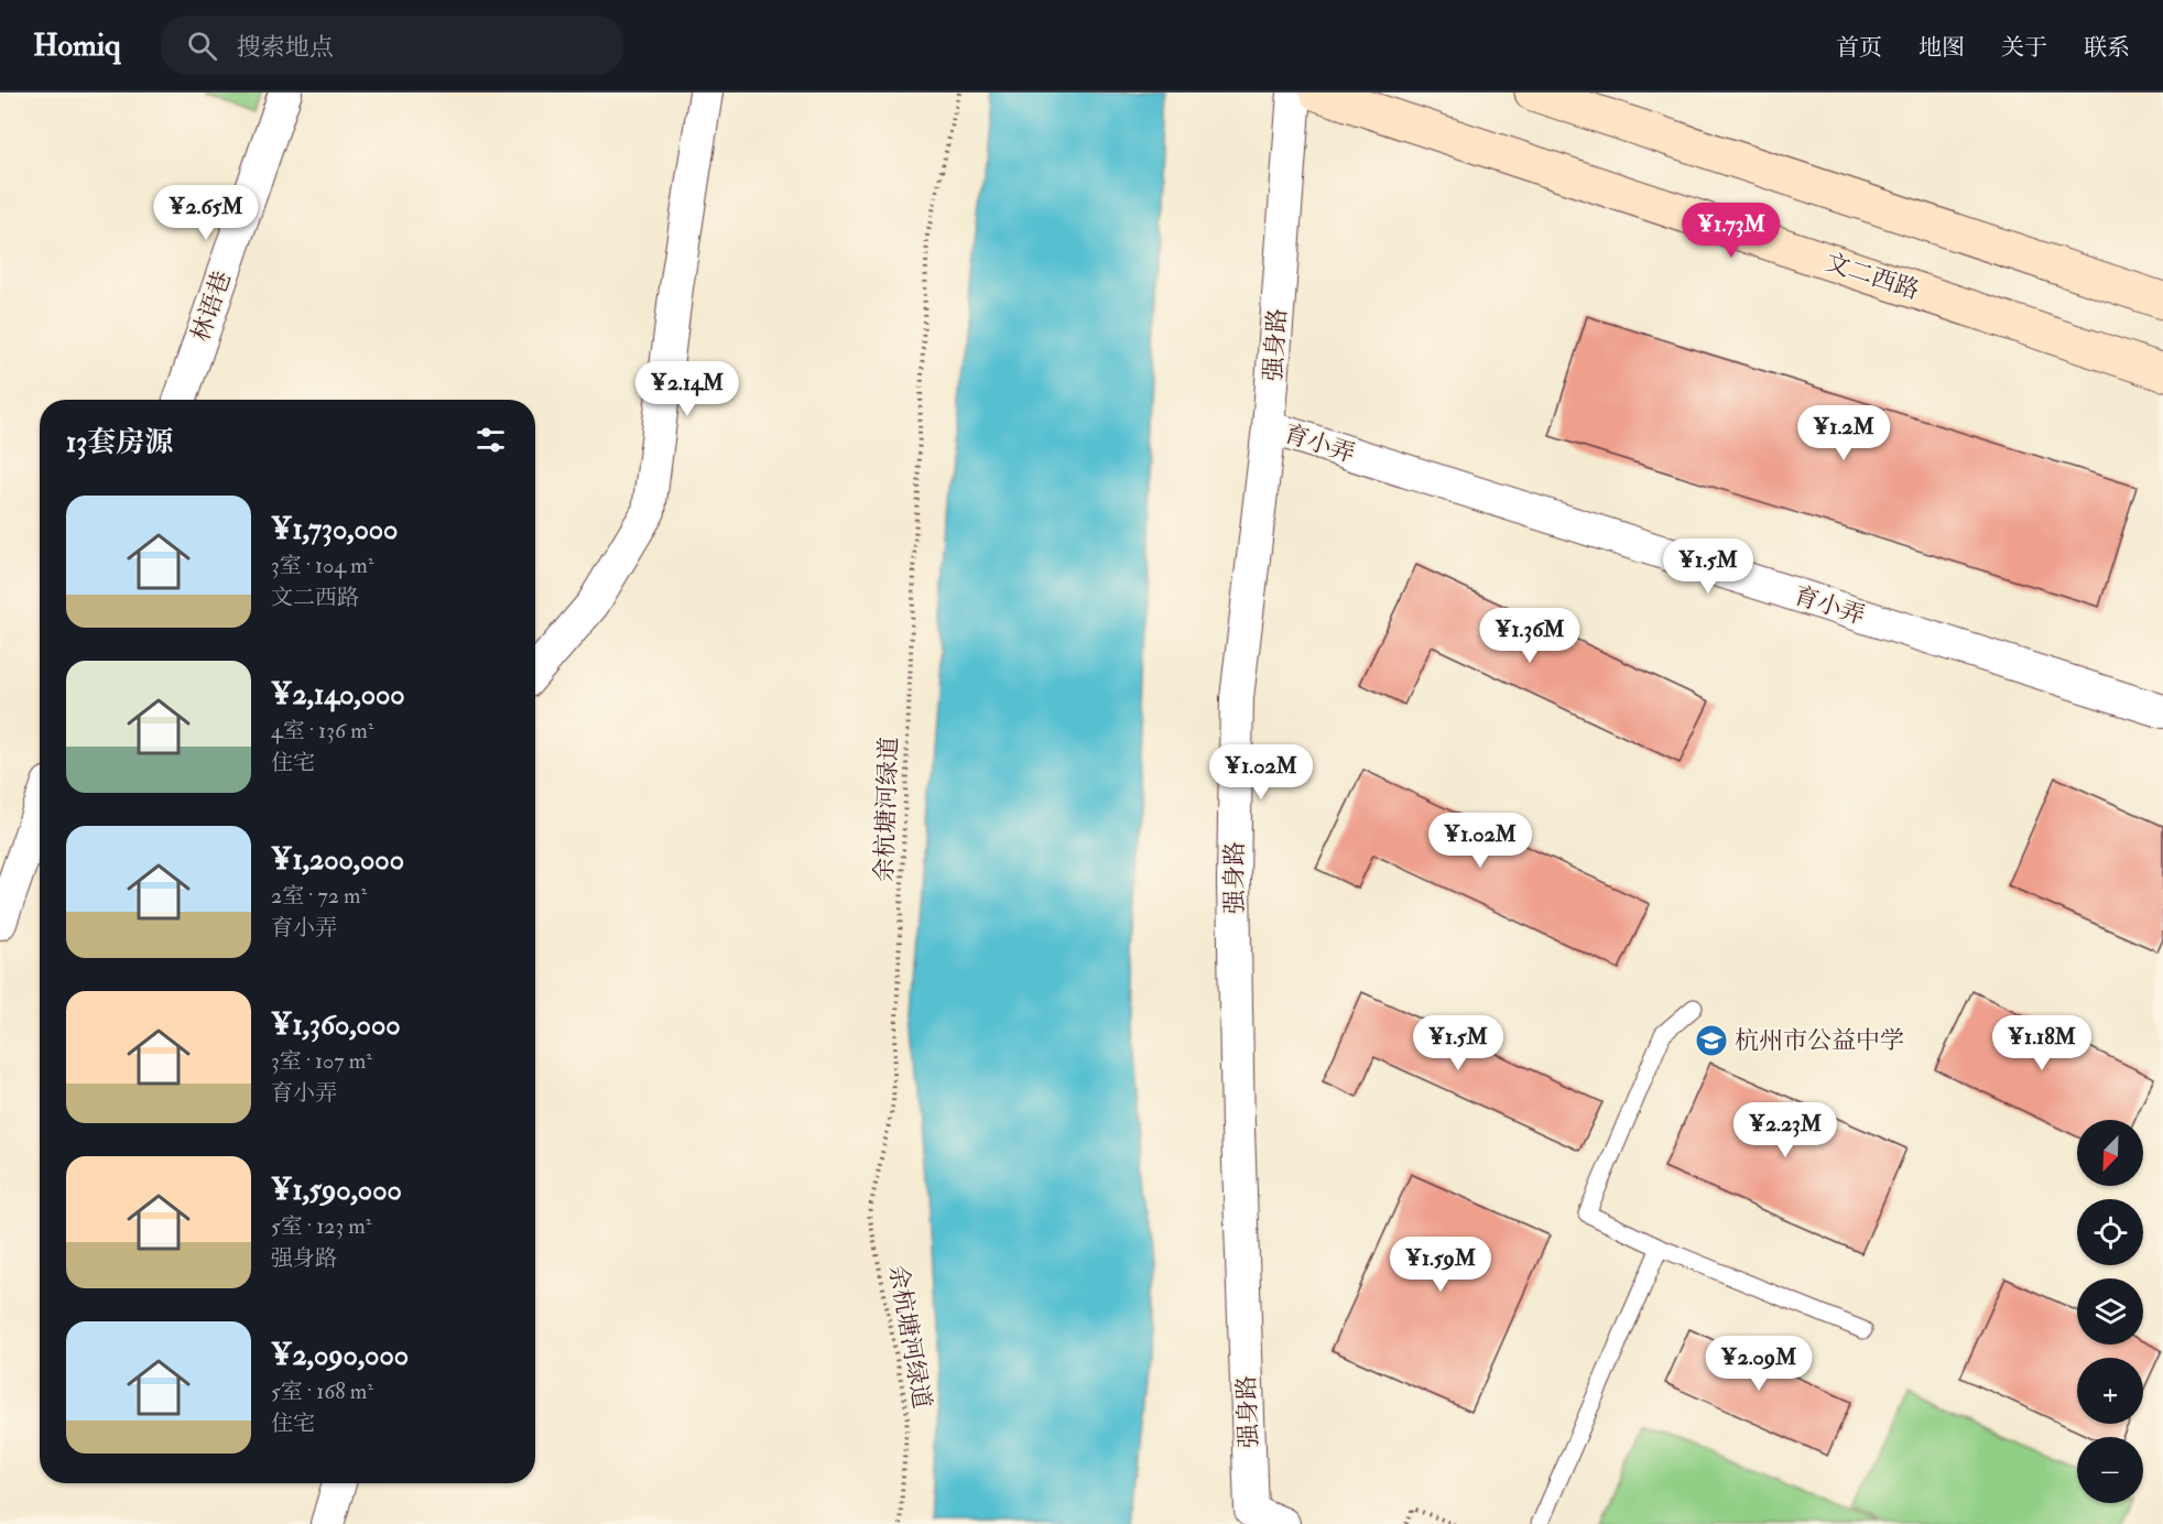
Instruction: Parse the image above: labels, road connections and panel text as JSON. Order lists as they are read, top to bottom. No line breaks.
{"streets":{"main road":["文二西路"],"street":["林语巷","强身路","育小弄"],"path":["余杭塘河绿道"]},"crossings":[["强身路","育小弄"]],"places":{"school or university":["杭州市公益中学"]},"north":"bottom left","page":{"header":"Homiq","search":"搜索地点","nav":["首页","地图","关于","联系"],"price":["¥2.65M","¥1.73M","¥2.14M","¥1.2M","¥1.5M","¥1.36M","¥1.02M","¥1.02M","¥1.5M","¥1.18M","¥2.23M","¥1.59M","¥2.09M"],"heading":"13套房源","list":[{"name":"¥1,730,000","note":"3室 · 104 m² · 文二西路"},{"name":"¥2,140,000","note":"4室 · 136 m² · 住宅"},{"name":"¥1,200,000","note":"2室 · 72 m² · 育小弄"},{"name":"¥1,360,000","note":"3室 · 107 m² · 育小弄"},{"name":"¥1,590,000","note":"5室 · 123 m² · 强身路"},{"name":"¥2,090,000","note":"5室 · 168 m² · 住宅"}],"map_buttons":["+","−"]}}
